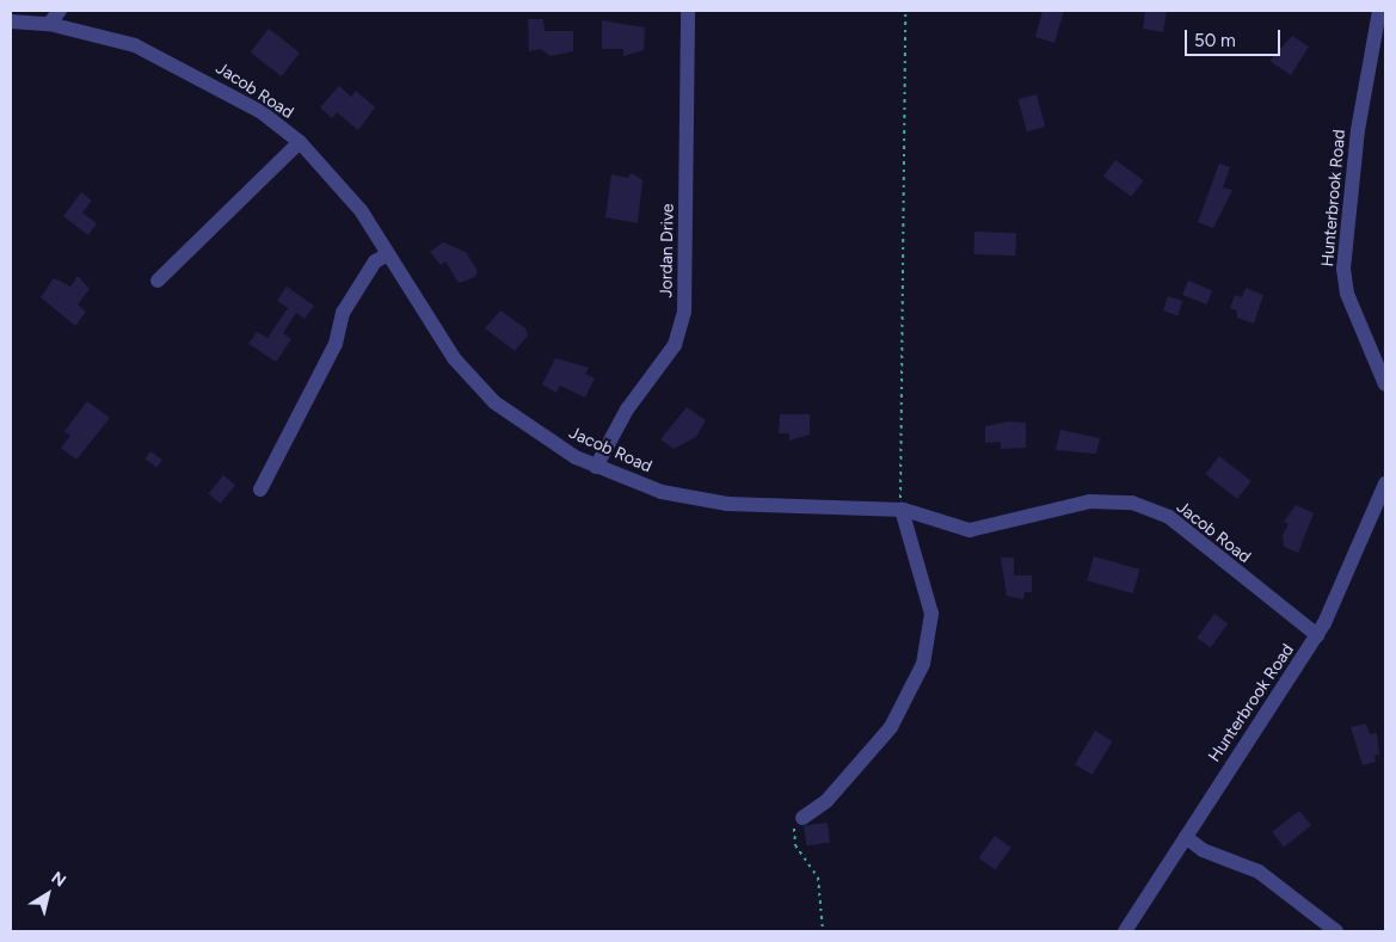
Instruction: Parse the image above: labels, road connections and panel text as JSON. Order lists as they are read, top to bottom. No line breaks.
{"streets":{"street":["Jacob Road","Hunterbrook Road","Jordan Drive"]},"crossings":[["Jacob Road","Hunterbrook Road"],["Jacob Road","Jordan Drive"]],"scale_bar":"50 m","north":"top right"}
